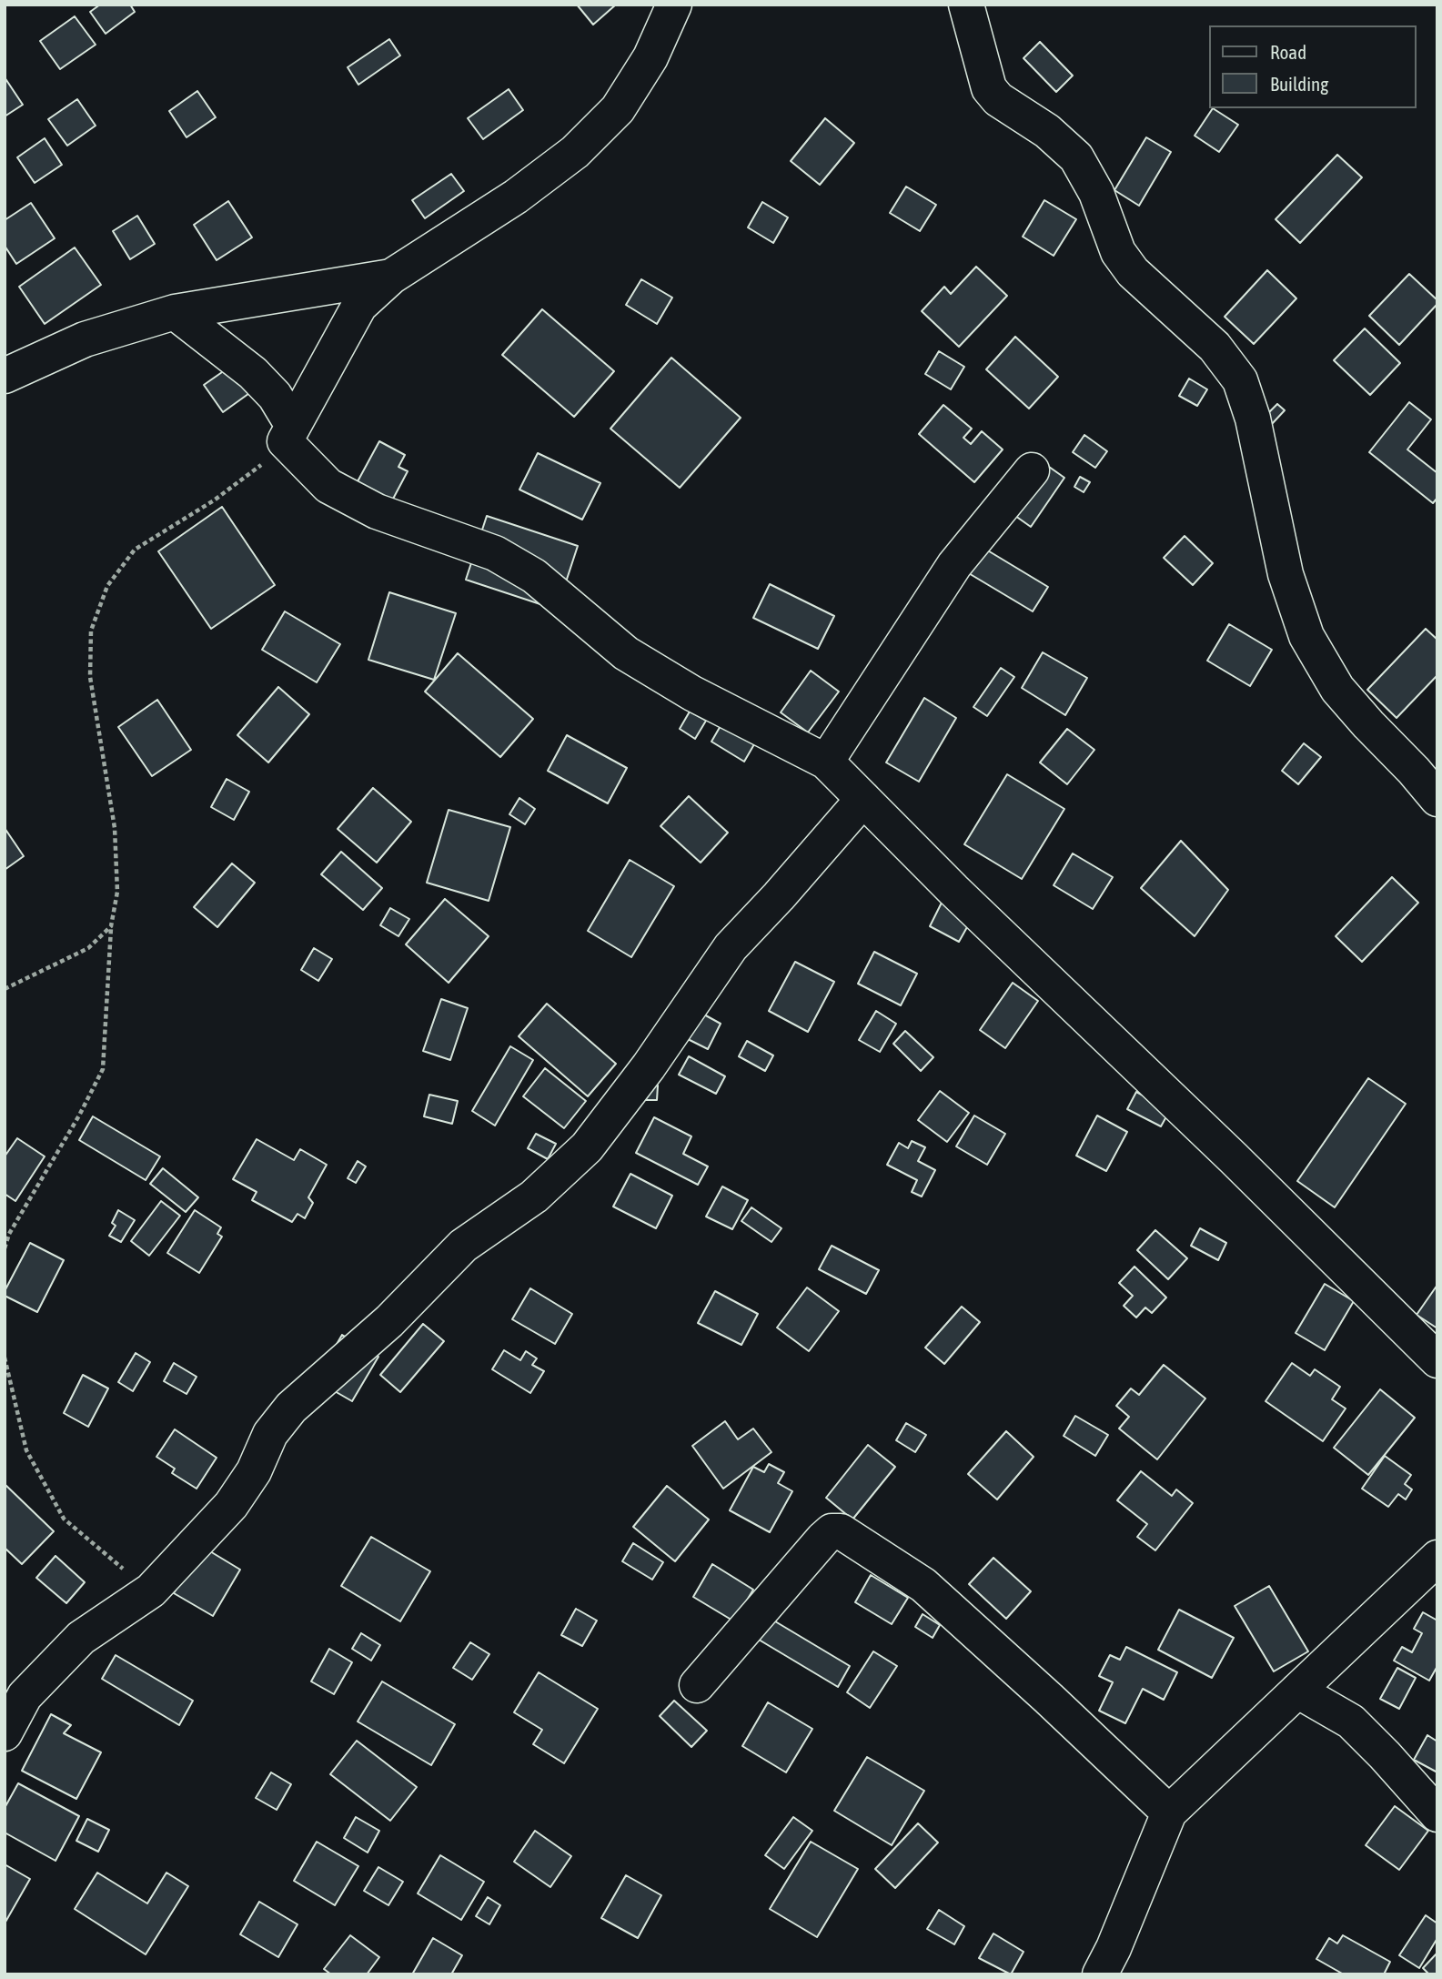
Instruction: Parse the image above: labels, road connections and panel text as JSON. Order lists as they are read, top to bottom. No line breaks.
{"legend":["Road","Building"]}
